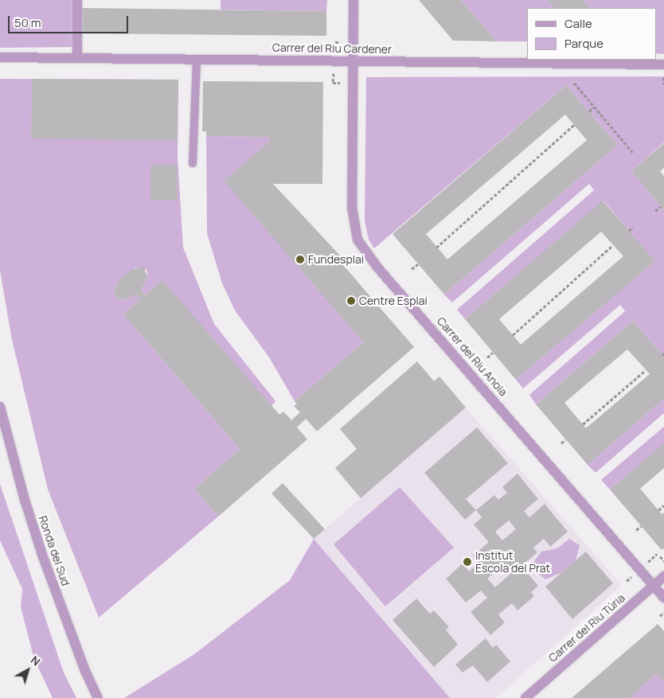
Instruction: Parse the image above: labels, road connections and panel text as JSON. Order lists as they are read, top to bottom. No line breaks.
{"streets":{"street":["Carrer del Riu Cardener","Carrer del Riu Anoia","Ronda del Sud","Carrer del Riu Túria"]},"crossings":[["Carrer del Riu Cardener","Carrer del Riu Anoia"],["Carrer del Riu Anoia","Carrer del Riu Túria"]],"places":["Fundesplai","Centre Esplai","Institut Escola del Prat"],"legend":["Calle","Parque"],"scale_bar":"50 m","north":"top right"}
